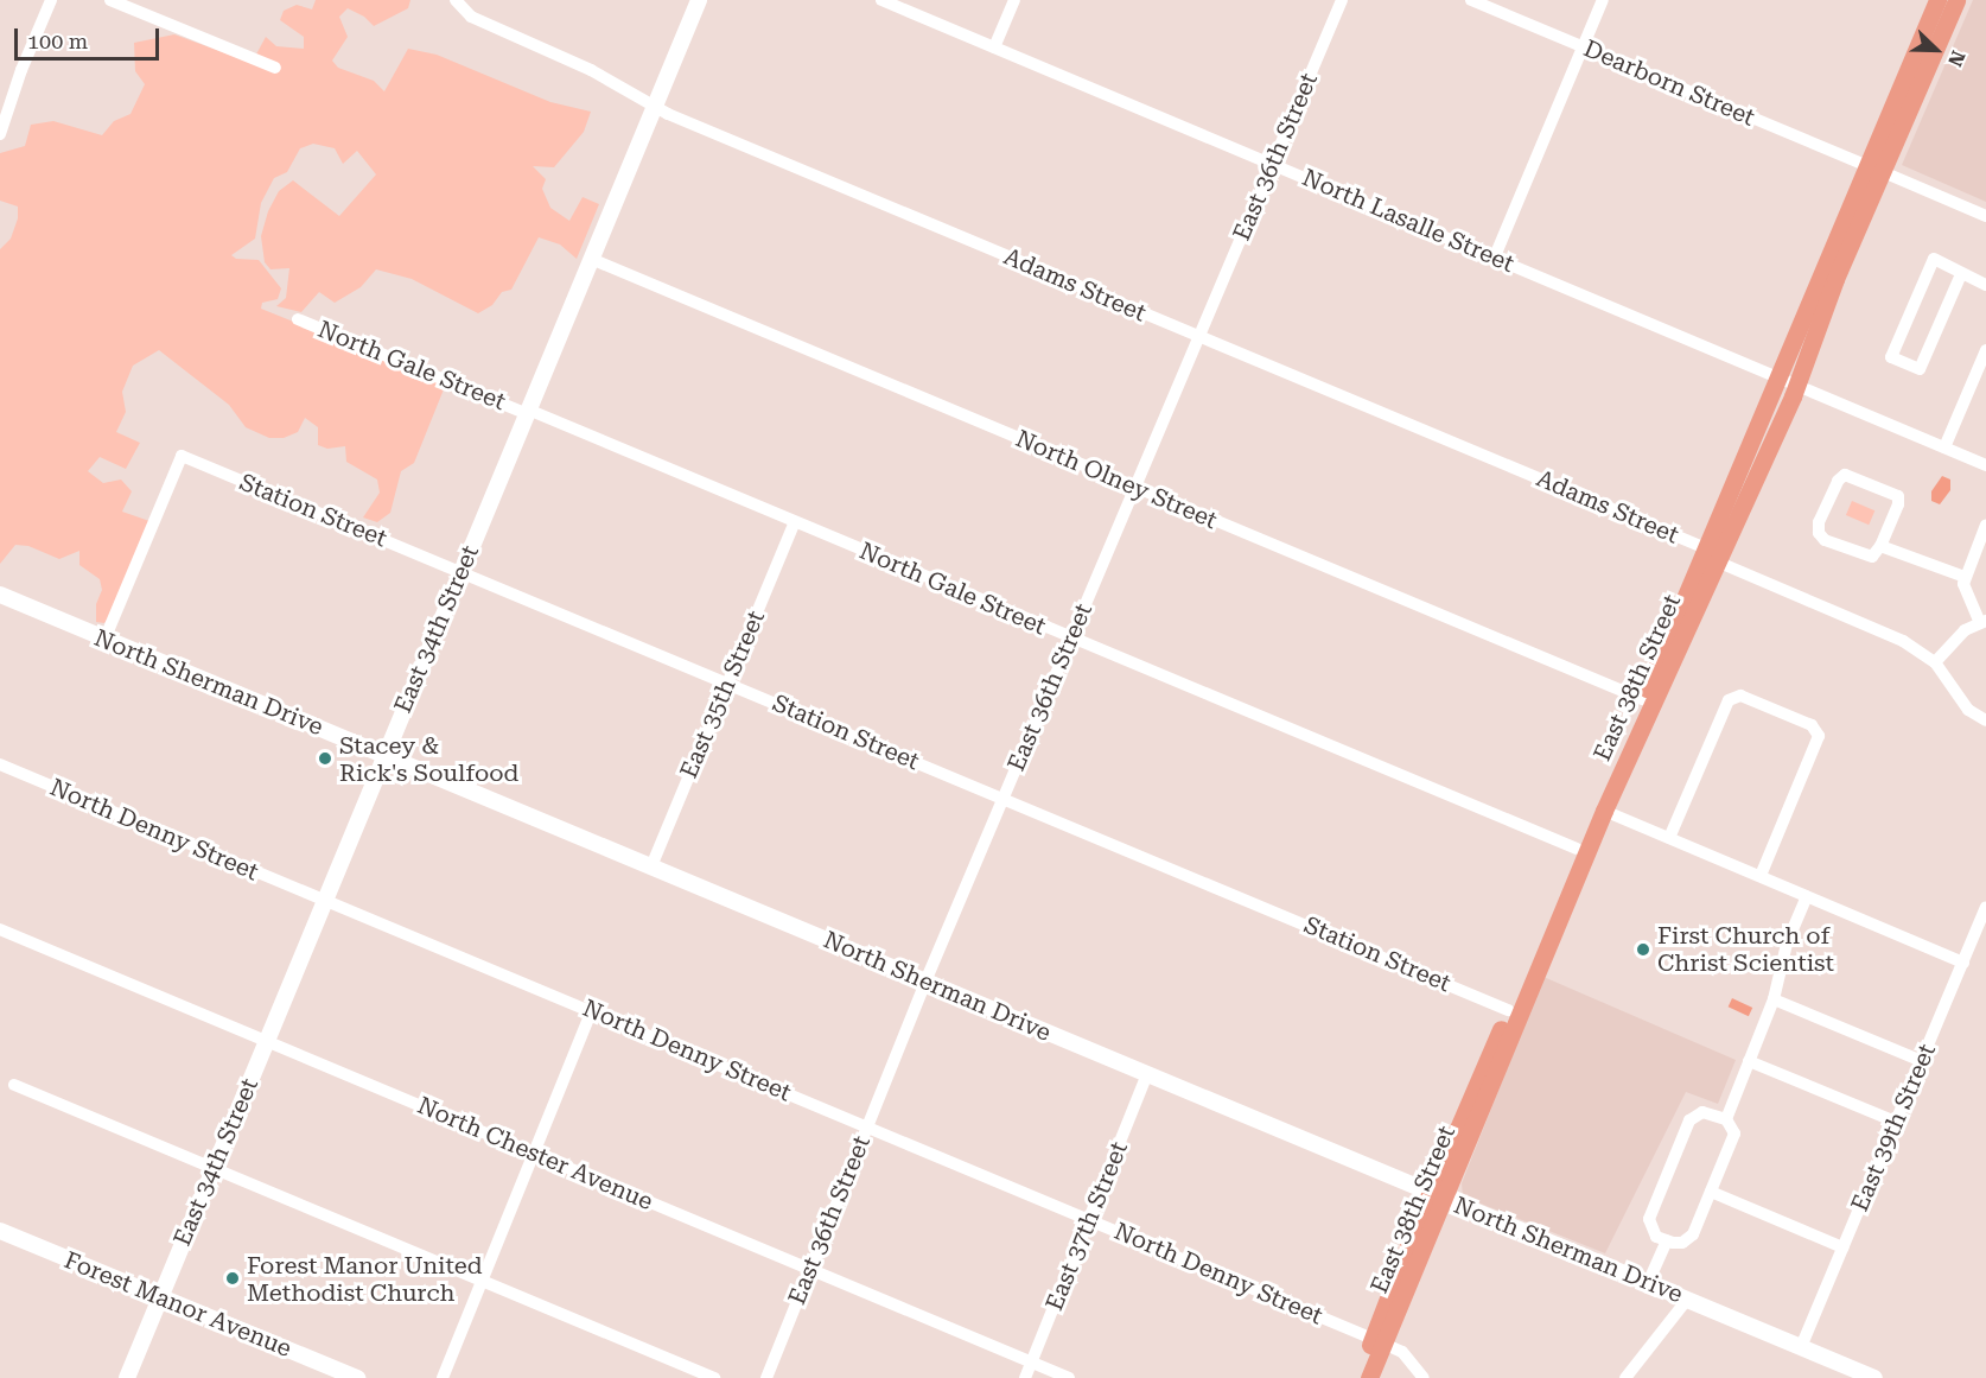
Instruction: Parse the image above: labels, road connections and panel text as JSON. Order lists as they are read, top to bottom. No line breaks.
{"streets":{"main road":["East 34th Street","East 38th Street","North Sherman Drive","Forest Manor Avenue"],"street":["Dearborn Street","East 36th Street","North Lasalle Street","Adams Street","North Gale Street","North Olney Street","Station Street","East 35th Street","North Denny Street","East 39th Street","North Chester Avenue","East 37th Street"]},"crossings":[["Dearborn Street","East 38th Street"],["East 36th Street","North Lasalle Street"],["East 36th Street","Adams Street"],["East 36th Street","North Gale Street"],["East 36th Street","North Olney Street"],["East 36th Street","Station Street"],["East 36th Street","North Sherman Drive"],["East 36th Street","North Denny Street"],["East 36th Street","North Chester Avenue"],["North Lasalle Street","East 38th Street"],["Adams Street","East 34th Street"],["Adams Street","East 38th Street"],["North Gale Street","East 34th Street"],["North Gale Street","East 38th Street"],["North Gale Street","East 35th Street"],["North Olney Street","East 34th Street"],["North Olney Street","East 38th Street"],["Station Street","East 34th Street"],["Station Street","East 38th Street"],["Station Street","North Sherman Drive"],["Station Street","East 35th Street"],["East 34th Street","North Sherman Drive"],["East 34th Street","North Denny Street"],["East 34th Street","North Chester Avenue"],["East 34th Street","Forest Manor Avenue"],["East 38th Street","North Sherman Drive"],["East 38th Street","North Denny Street"],["North Sherman Drive","East 35th Street"],["North Sherman Drive","East 39th Street"],["North Sherman Drive","East 37th Street"],["North Denny Street","East 37th Street"],["North Chester Avenue","East 37th Street"]],"places":["Stacey & Rick's Soulfood","First Church of Christ Scientist","Forest Manor United Methodist Church"],"scale_bar":"100 m","north":"bottom right"}
